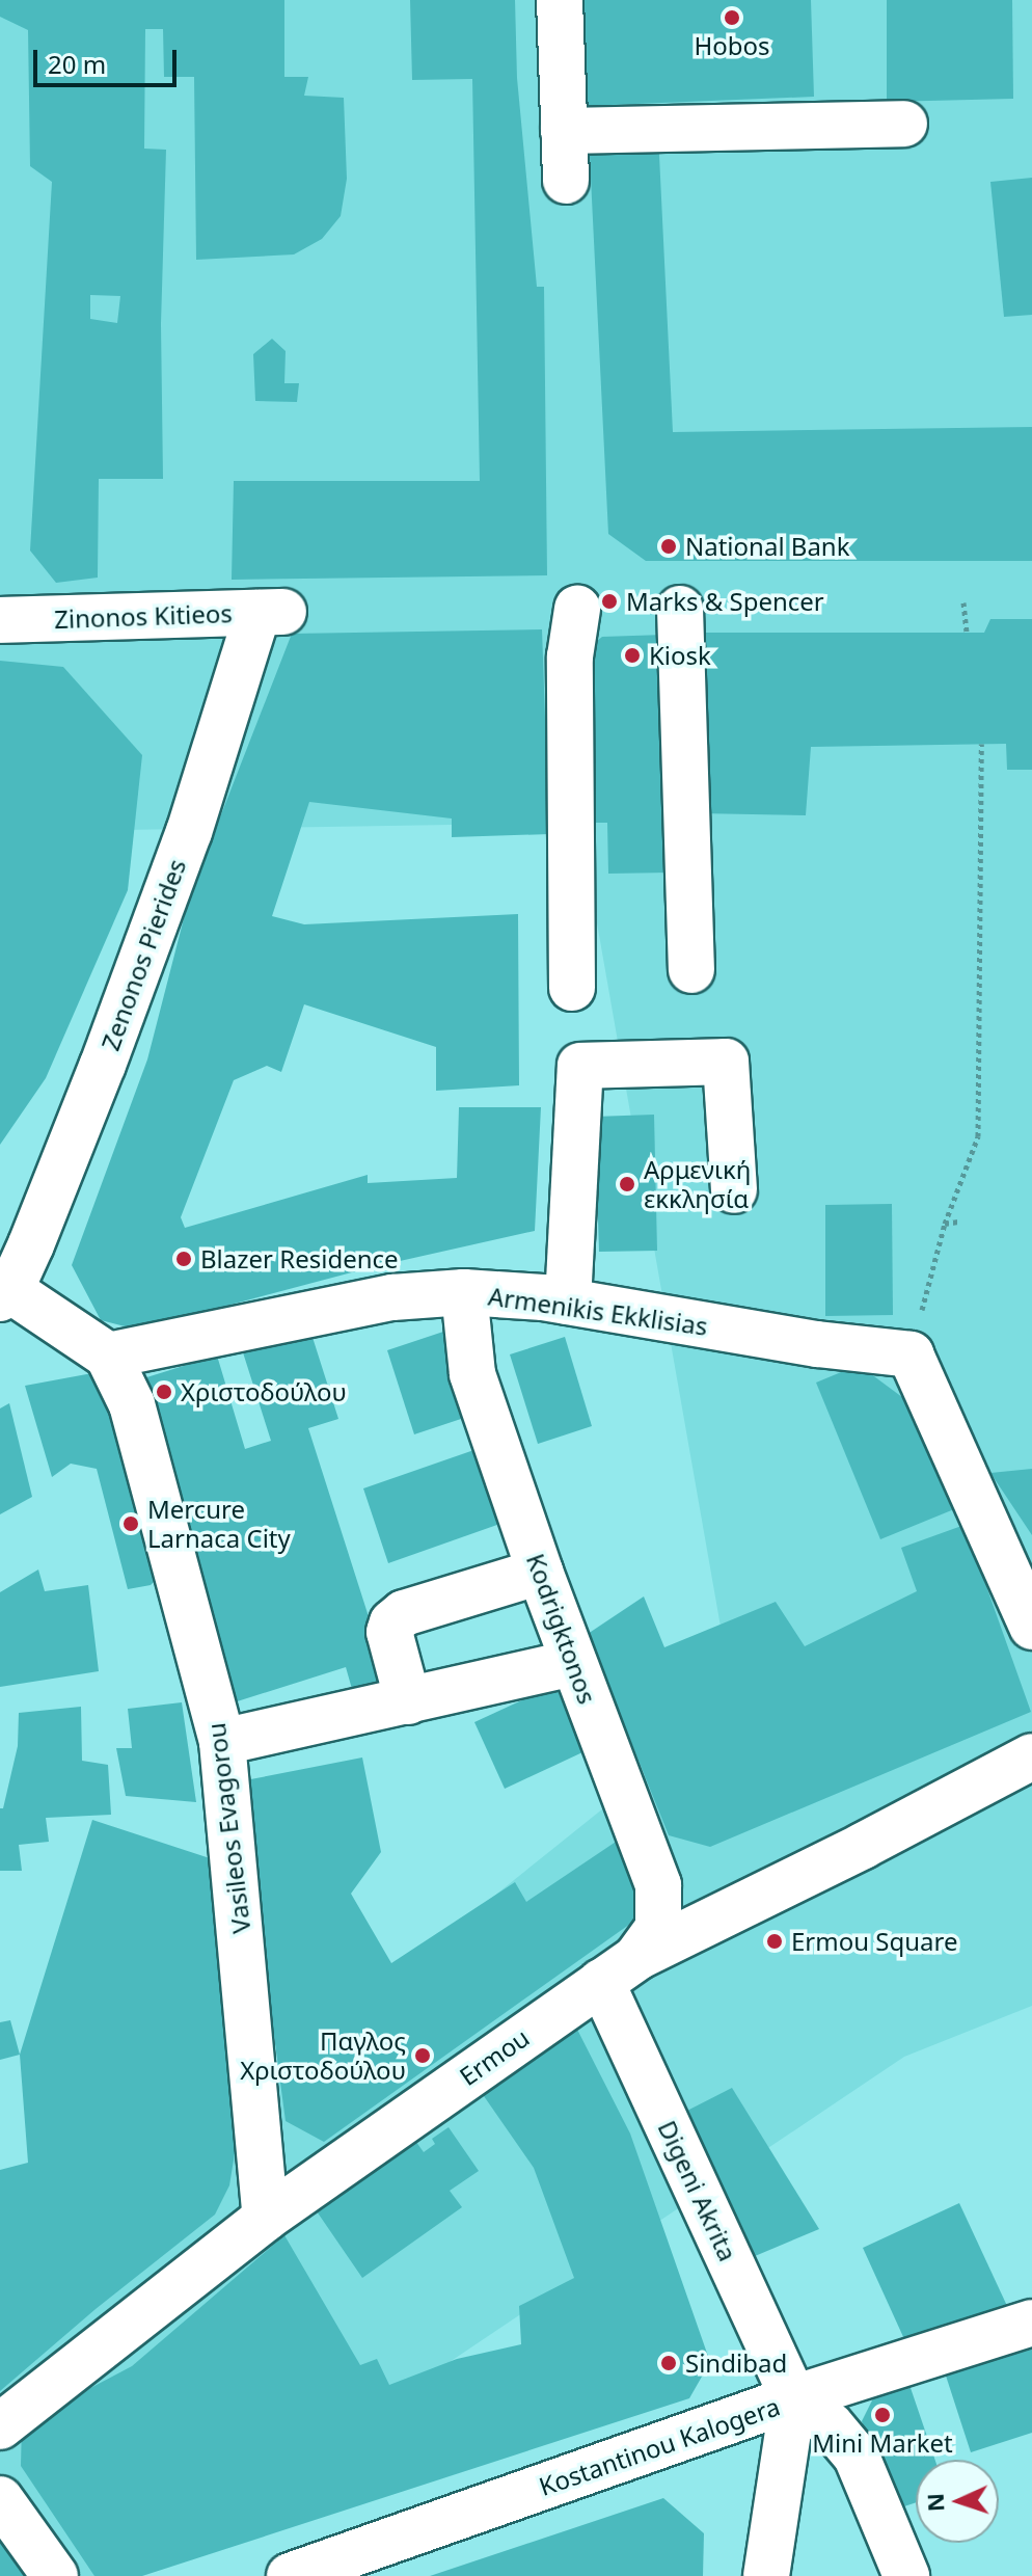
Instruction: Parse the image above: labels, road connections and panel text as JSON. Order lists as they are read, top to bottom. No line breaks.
{"streets":{"street":["Zinonos Kitieos","Zenonos Pierides","Armenikis Ekklisias","Kodrigktonos","Vasileos Evagorou","Ermou","Digeni Akrita","Kostantinou Kalogera"]},"crossings":[["Zinonos Kitieos","Zenonos Pierides"],["Armenikis Ekklisias","Kodrigktonos"],["Armenikis Ekklisias","Vasileos Evagorou"],["Kodrigktonos","Ermou"],["Kodrigktonos","Digeni Akrita"],["Vasileos Evagorou","Ermou"],["Ermou","Digeni Akrita"],["Digeni Akrita","Kostantinou Kalogera"]],"places":["Hobos","National Bank","Marks & Spencer","Kiosk","Αρμενική εκκλησία","Blazer Residence","Χριστοδούλου","Mercure Larnaca City","Ermou Square","Παγλος Χριστοδούλου","Sindibad","Mini Market"],"scale_bar":"20 m","north":"left"}
